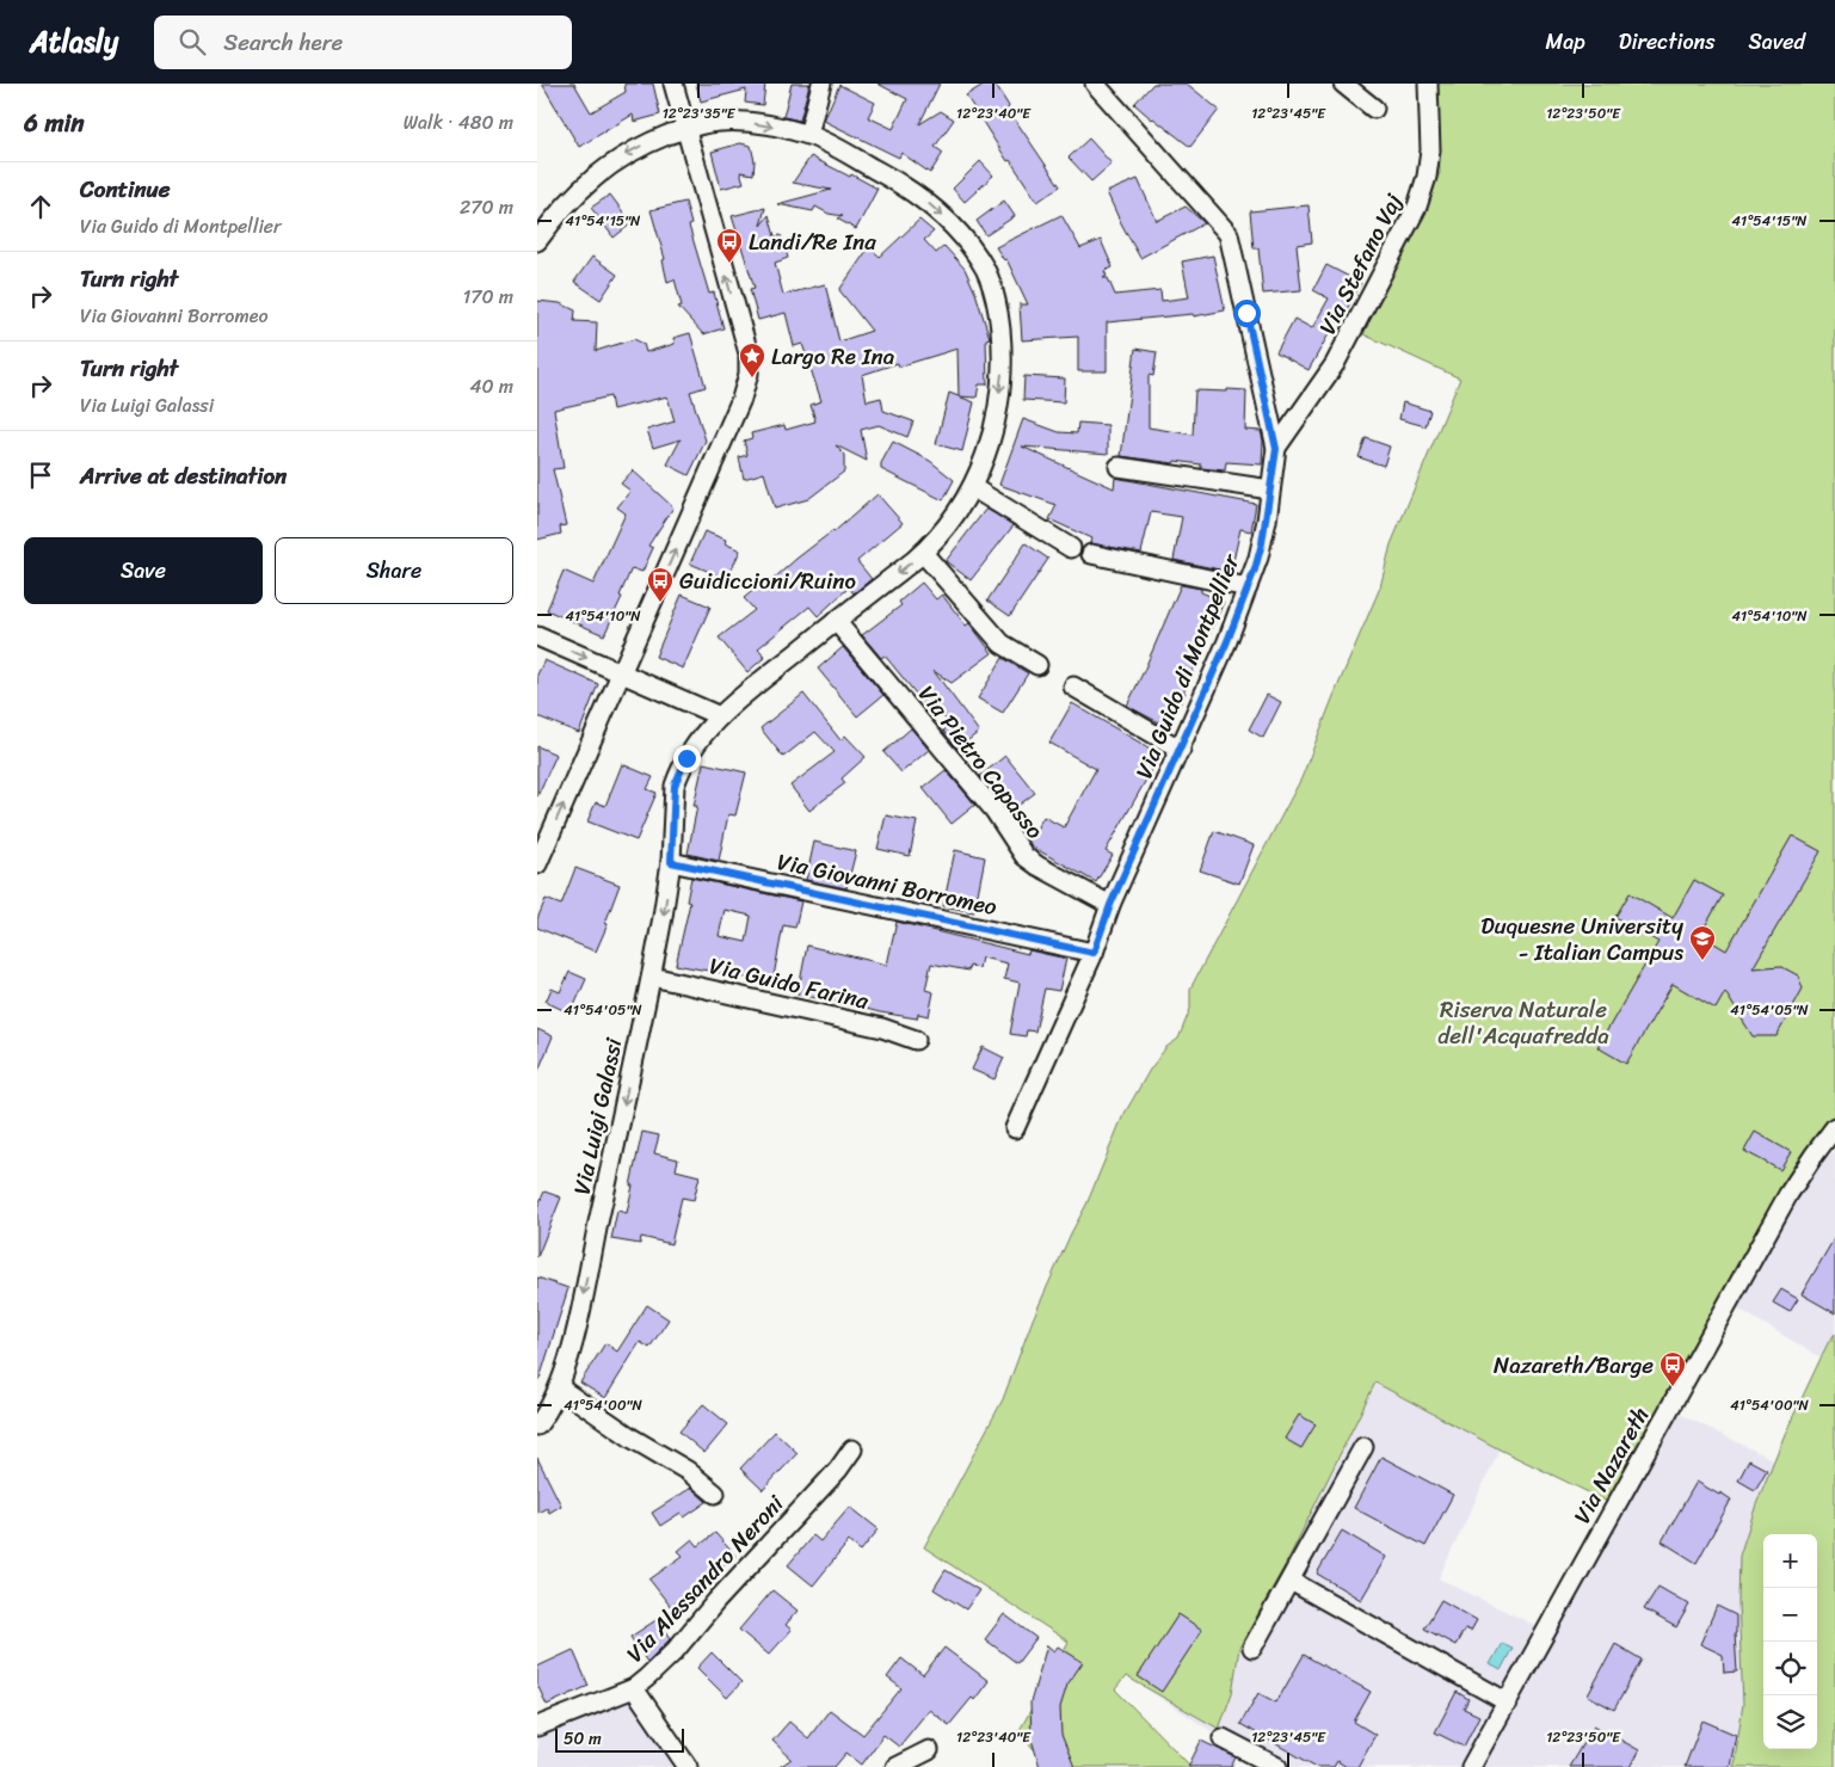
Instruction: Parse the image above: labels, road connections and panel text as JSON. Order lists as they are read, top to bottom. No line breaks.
{"streets":{"street":["Via Stefano Vaj","Via Guido di Montpellier","Via Pietro Capasso","Via Giovanni Borromeo","Via Guido Farina","Via Luigi Galassi","Via Nazareth","Via Alessandro Neroni"]},"crossings":[["Via Stefano Vaj","Via Guido di Montpellier"],["Via Guido di Montpellier","Via Pietro Capasso"],["Via Guido di Montpellier","Via Giovanni Borromeo"],["Via Pietro Capasso","Via Luigi Galassi"],["Via Giovanni Borromeo","Via Luigi Galassi"],["Via Guido Farina","Via Luigi Galassi"]],"parks":["Riserva Naturale dell'Acquafredda"],"places":{"bus stop":["Landi/Re Ina","Guidiccioni/Ruino","Nazareth/Barge"],"place":["Largo Re Ina"],"school or university":["Duquesne University - Italian Campus"]},"scale_bar":"50 m","page":{"header":"Atlasly","search":"Search here","nav":["Map","Directions","Saved"],"heading":["6 min","Walk · 480 m"],"list":[["Continue","Via Guido di Montpellier","270 m"],["Turn right","Via Giovanni Borromeo","170 m"],["Turn right","Via Luigi Galassi","40 m"],"Arrive at destination"],"buttons":["Save","Share"],"map_buttons":["+","−"],"scale":"50 m"},"coordinates":["12°23'35\"E","12°23'40\"E","12°23'45\"E","12°23'50\"E","41°54'15\"N","41°54'10\"N","41°54'05\"N","41°54'00\"N"]}
